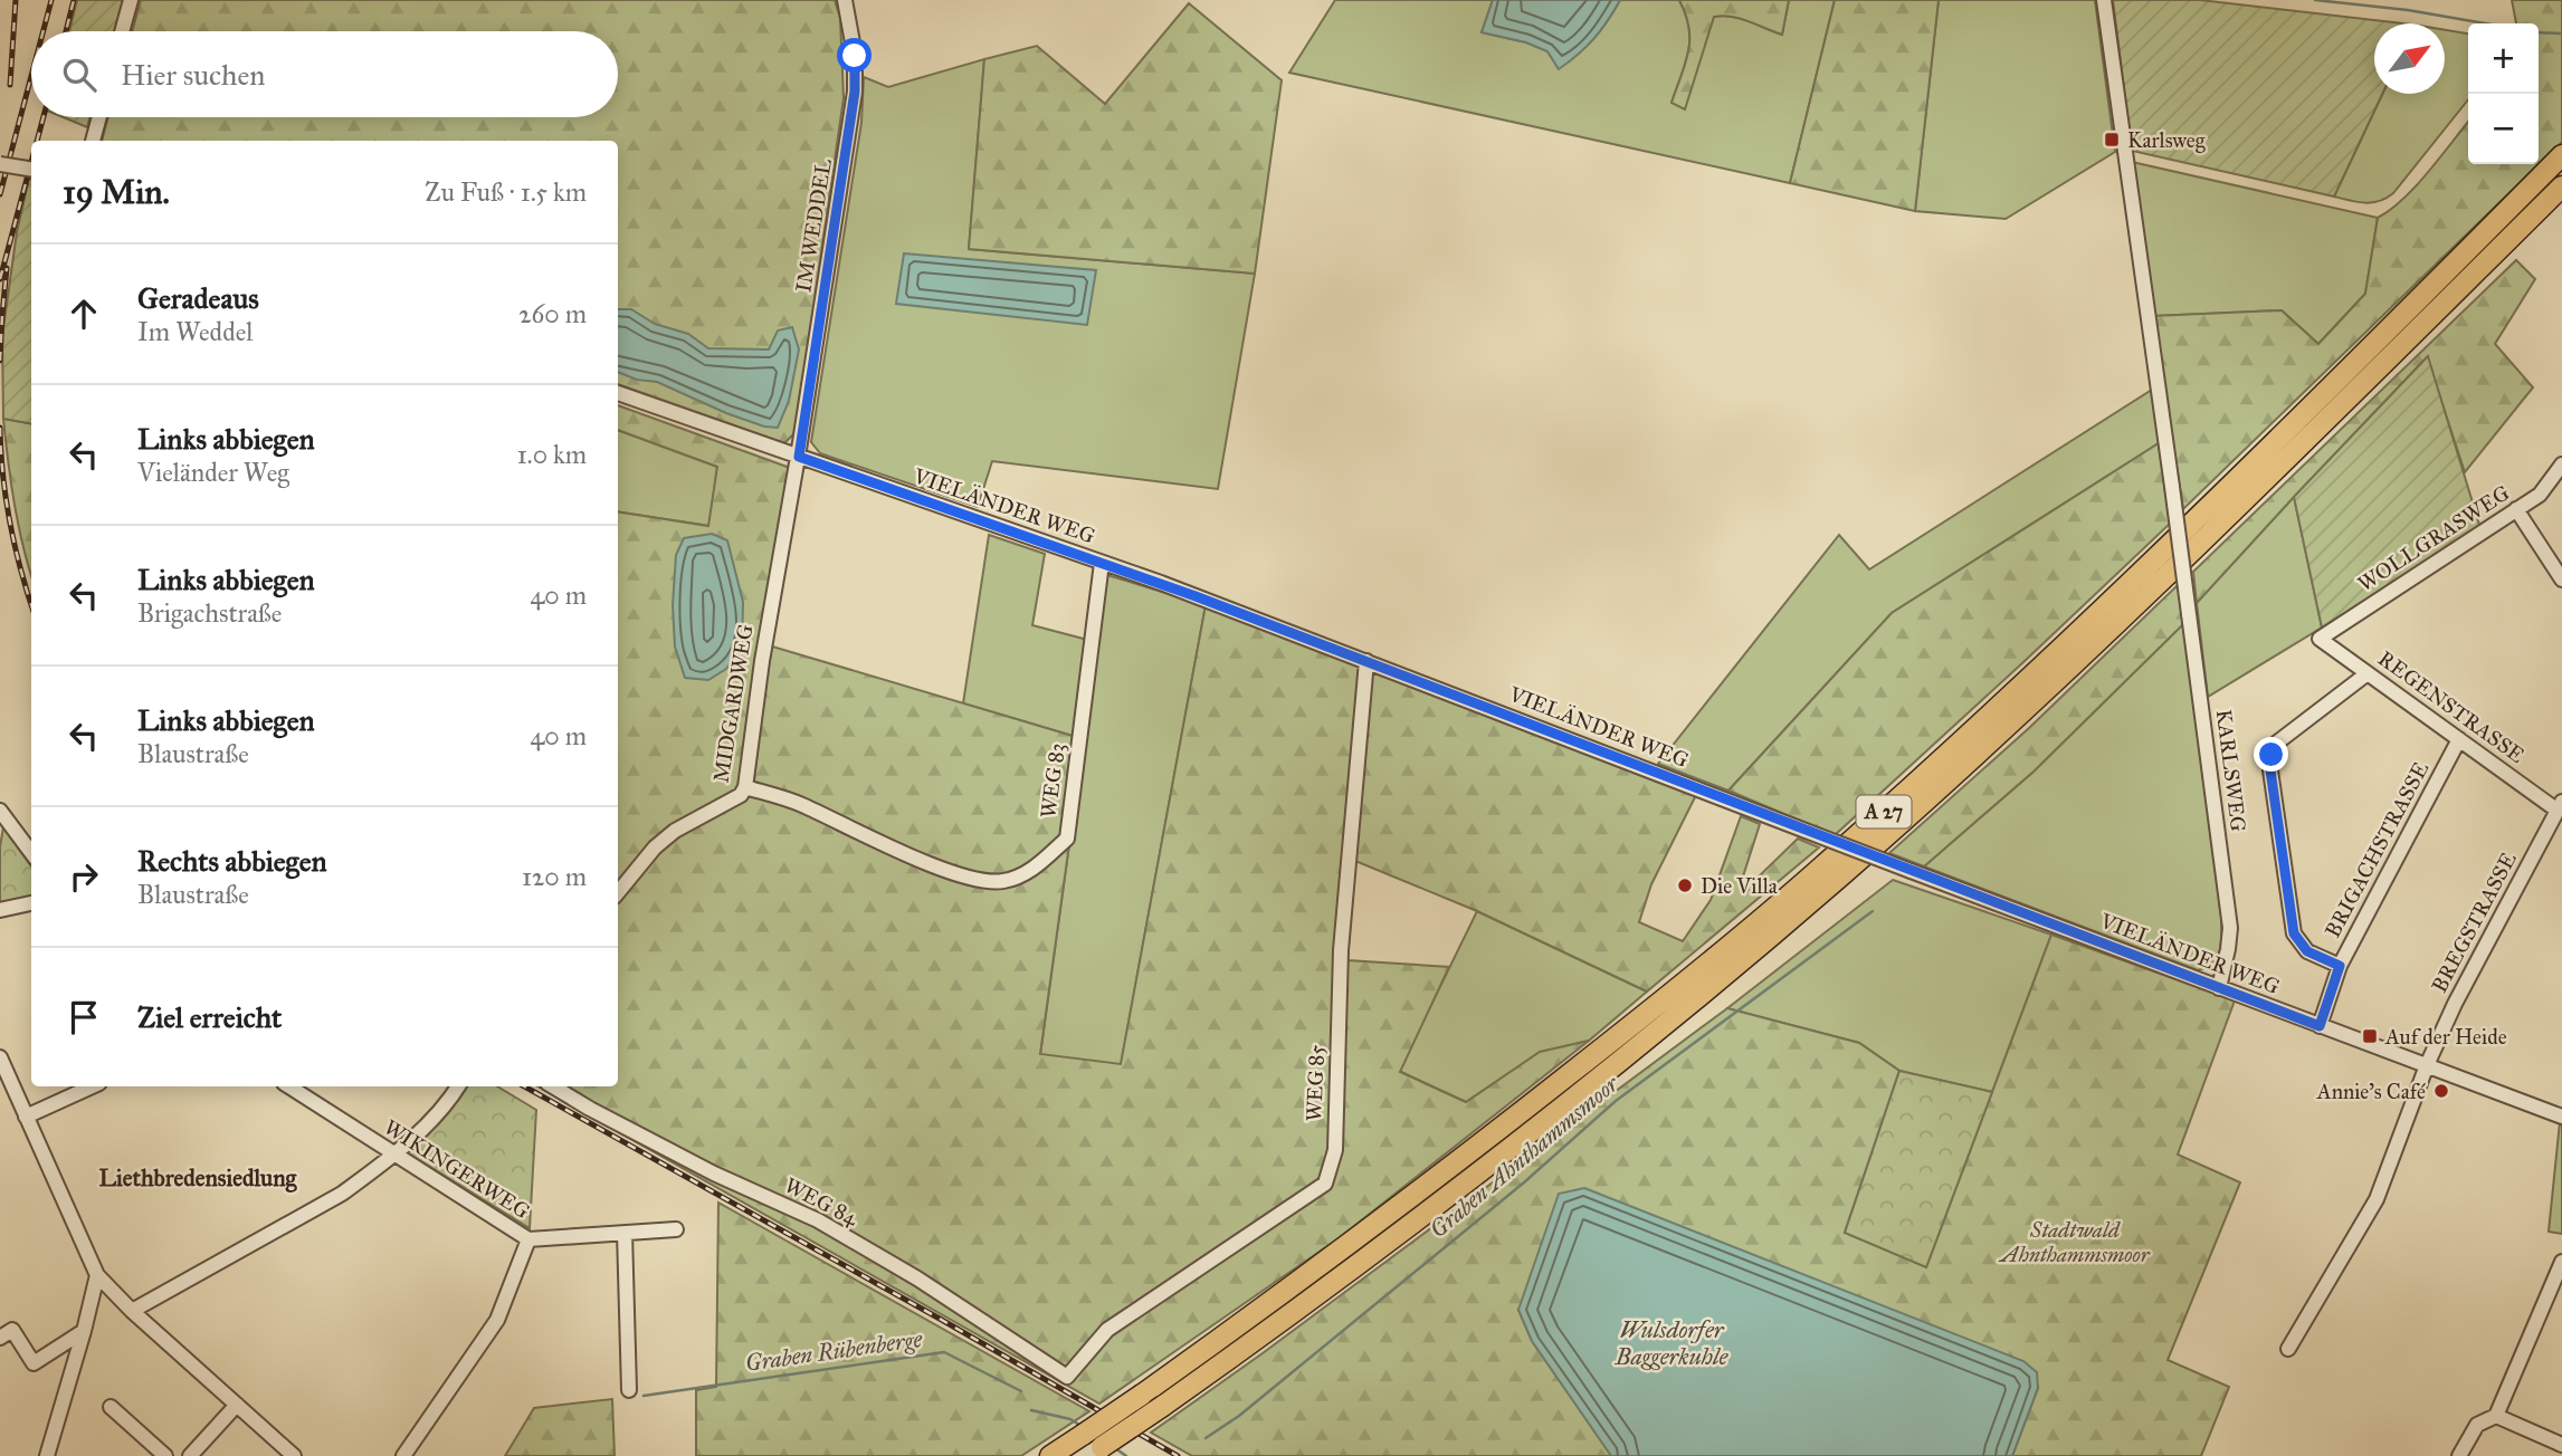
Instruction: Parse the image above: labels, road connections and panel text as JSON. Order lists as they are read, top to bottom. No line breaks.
{"streets":{"highway":["A 27"],"street":["IM WEDDEL","VIELÄNDER WEG","WOLLGRASWEG","MIDGARDWEG","REGENSTRASSE","KARLSWEG","WEG 83","BRIGACHSTRASSE","BREGSTRASSE","WEG 85","WIKINGERWEG","WEG 84"]},"crossings":[["IM WEDDEL","VIELÄNDER WEG"],["IM WEDDEL","MIDGARDWEG"],["VIELÄNDER WEG","MIDGARDWEG"],["VIELÄNDER WEG","KARLSWEG"],["VIELÄNDER WEG","WEG 83"],["VIELÄNDER WEG","BRIGACHSTRASSE"],["VIELÄNDER WEG","BREGSTRASSE"],["VIELÄNDER WEG","WEG 85"],["WOLLGRASWEG","REGENSTRASSE"],["MIDGARDWEG","WEG 83"],["REGENSTRASSE","BRIGACHSTRASSE"],["REGENSTRASSE","BREGSTRASSE"],["WEG 85","WEG 84"]],"districts":["Liethbredensiedlung"],"water":["Graben Ahnthammsmoor","Wulsdorfer Baggerkuhle","Graben Rübenberge"],"parks":["Stadtwald Ahnthammsmoor"],"places":{"transit":["Karlsweg","Auf der Heide"],"other":["Die Villa","Annie's Café"]},"north":"top right","page":{"map_buttons":["+","−"],"search":"Hier suchen","heading":["19 Min.","Zu Fuß · 1.5 km"],"list":[["Geradeaus","Im Weddel","260 m"],["Links abbiegen","Vieländer Weg","1.0 km"],["Links abbiegen","Brigachstraße","40 m"],["Links abbiegen","Blaustraße","40 m"],["Rechts abbiegen","Blaustraße","120 m"],"Ziel erreicht"]}}
